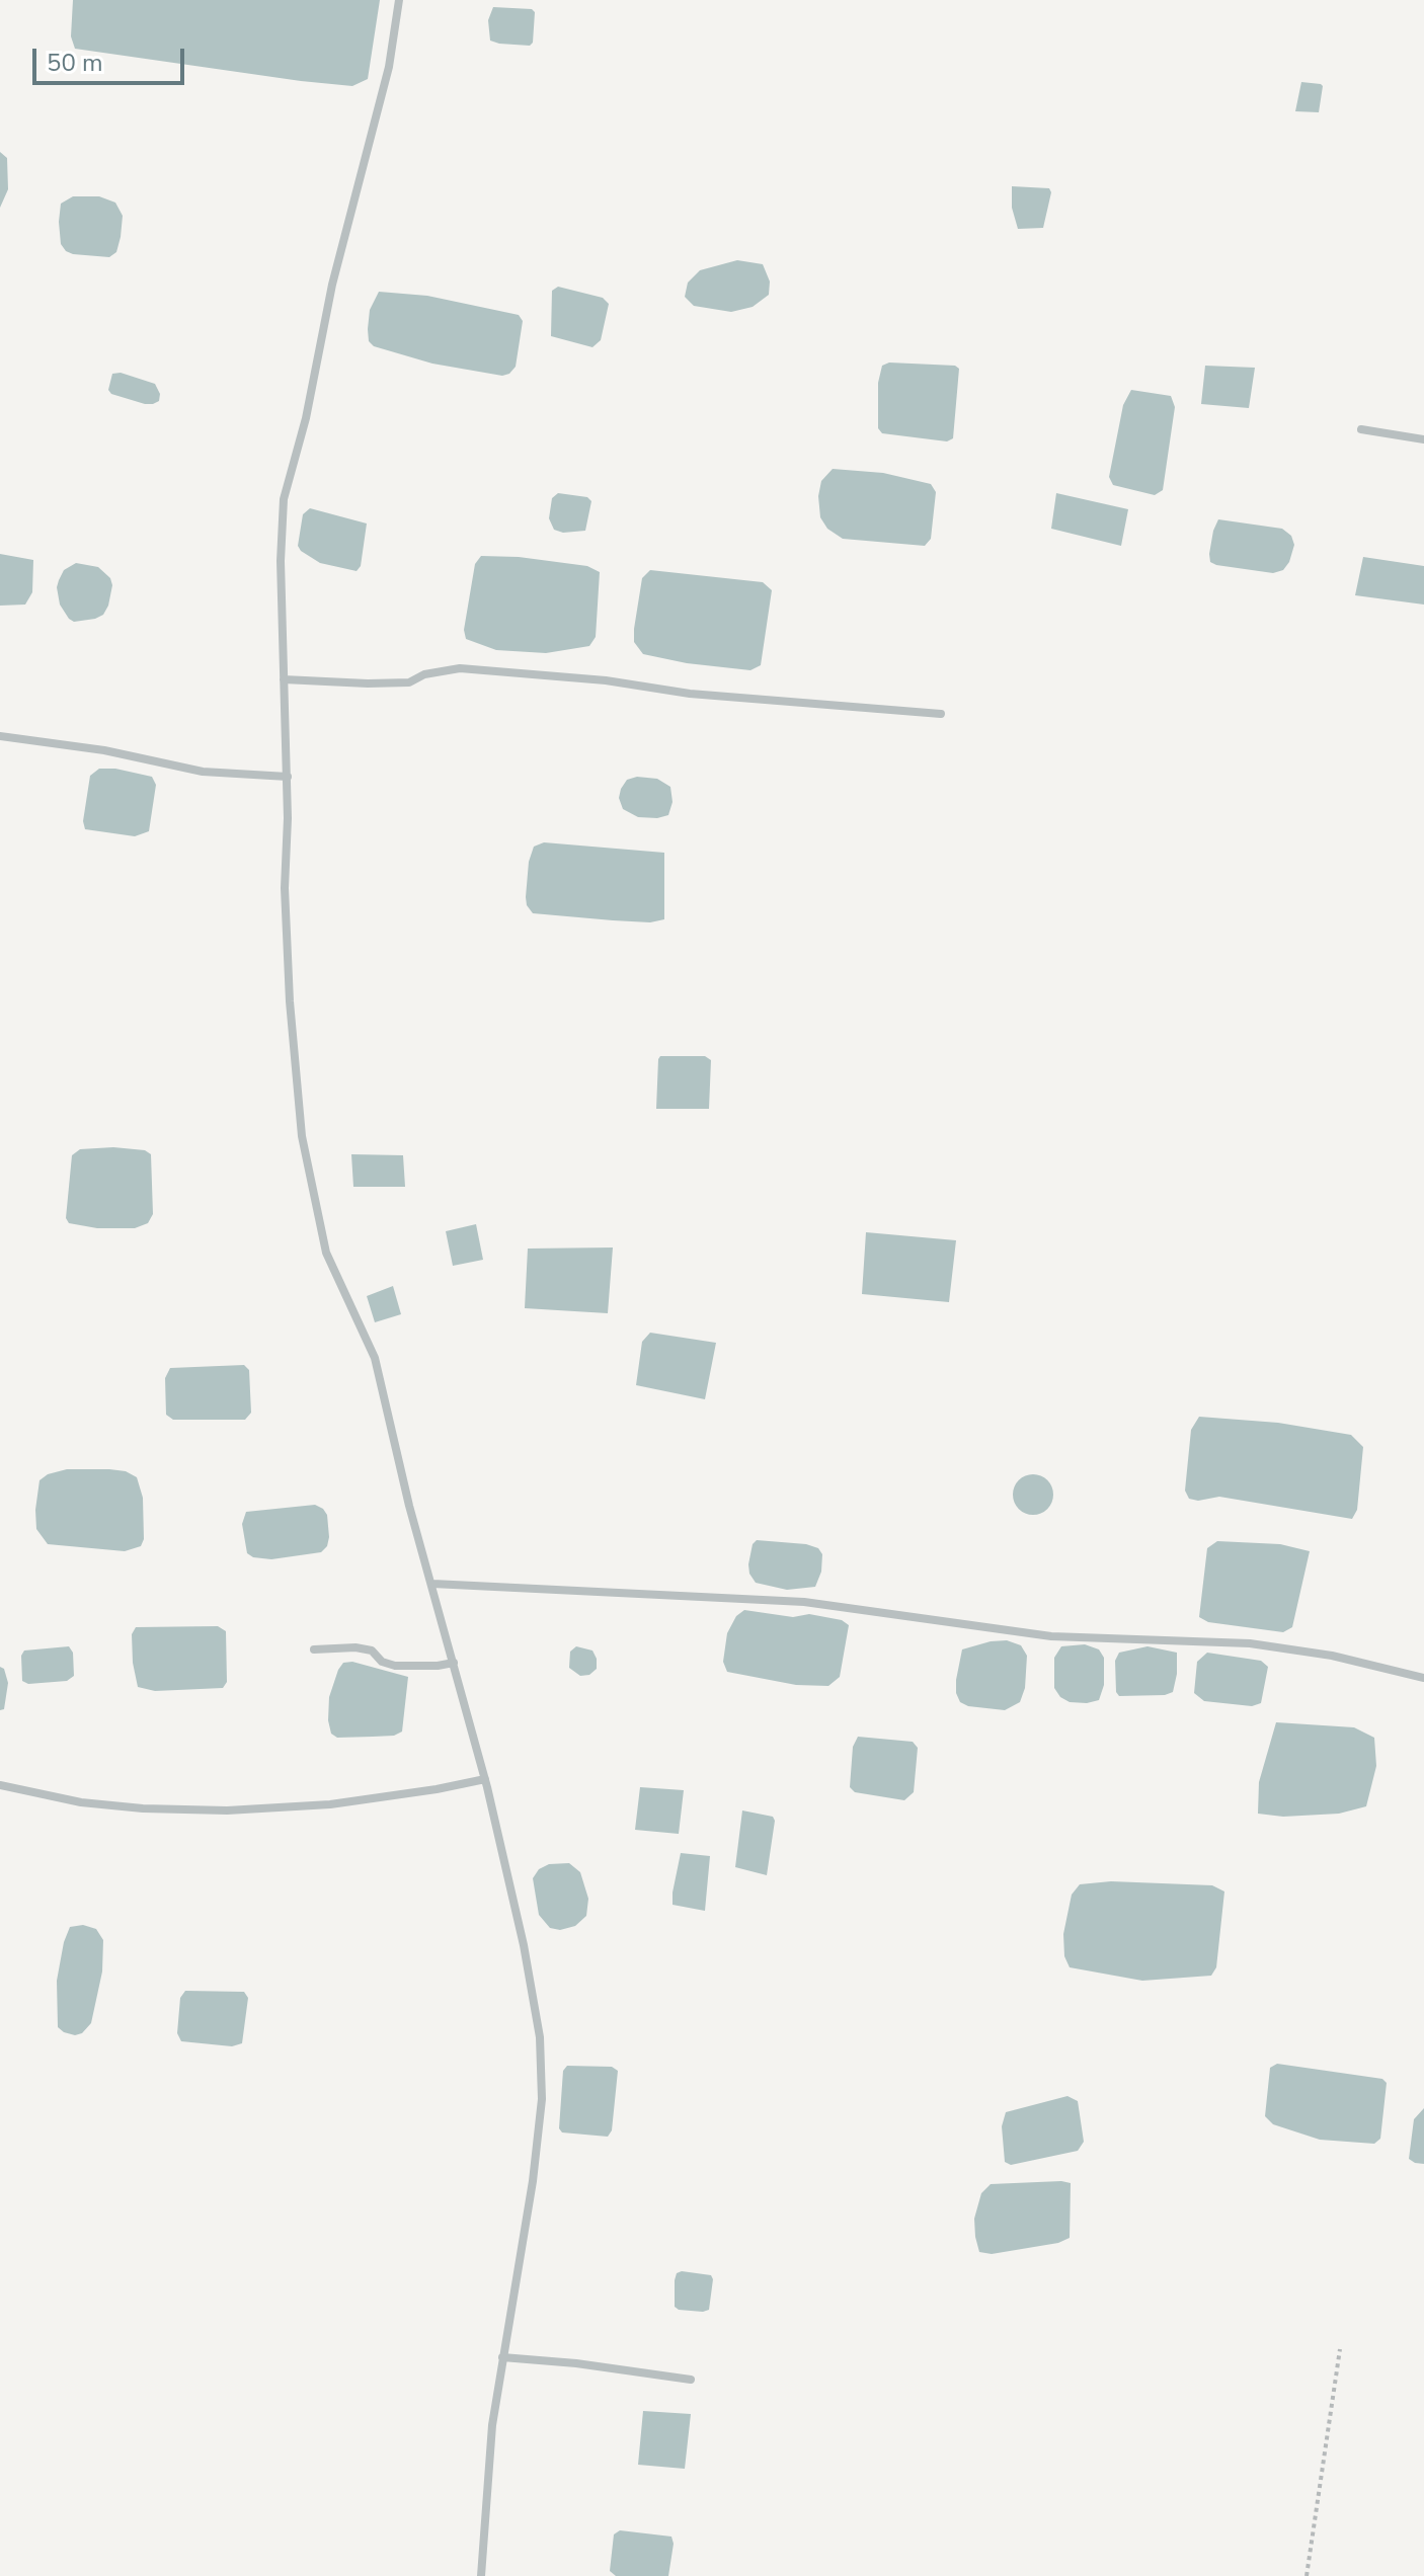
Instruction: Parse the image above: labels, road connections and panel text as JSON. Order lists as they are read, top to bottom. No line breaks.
{"scale_bar":"50 m"}
